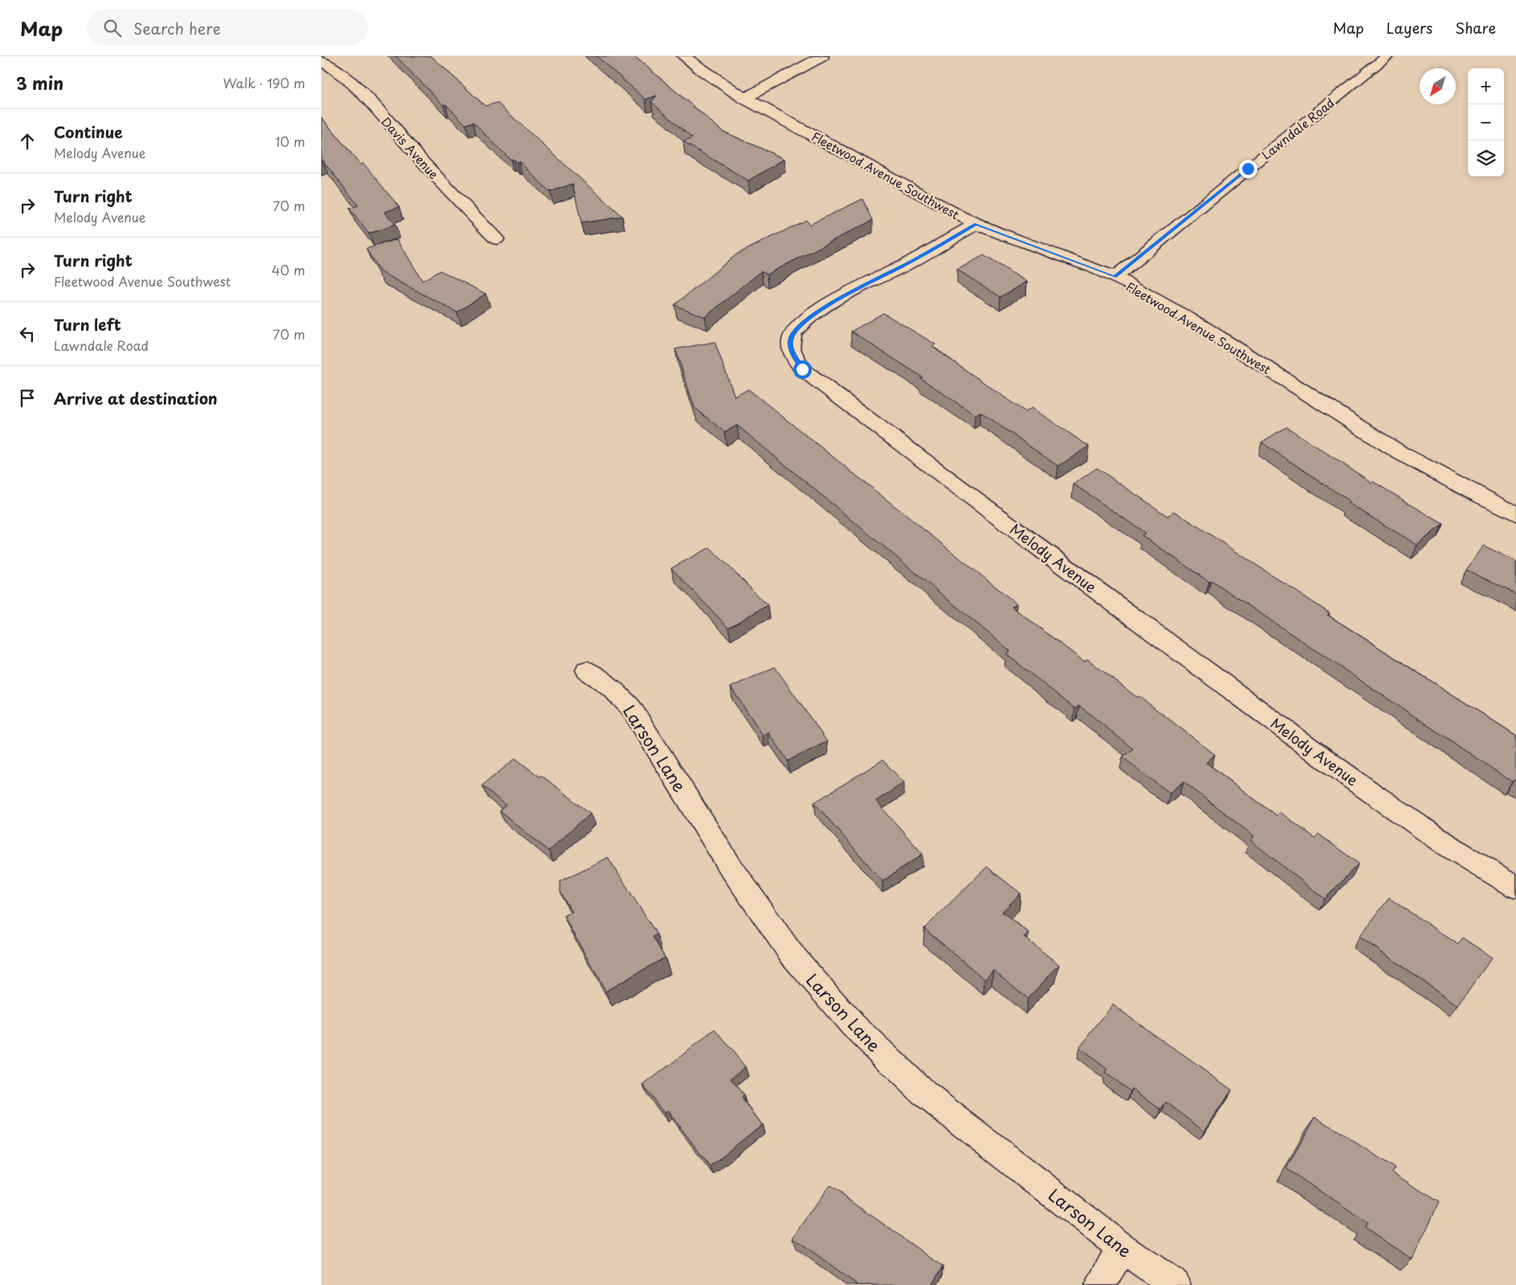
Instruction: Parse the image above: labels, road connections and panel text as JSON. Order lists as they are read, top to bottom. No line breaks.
{"streets":{"street":["Lawndale Road","Davis Avenue","Fleetwood Avenue Southwest","Melody Avenue","Larson Lane"]},"crossings":[["Lawndale Road","Fleetwood Avenue Southwest"],["Fleetwood Avenue Southwest","Melody Avenue"]],"north":"bottom left","page":{"header":"Map","search":"Search here","nav":["Map","Layers","Share"],"heading":["3 min","Walk · 190 m"],"map_buttons":["+","−"],"list":[["Continue","Melody Avenue","10 m"],["Turn right","Melody Avenue","70 m"],["Turn right","Fleetwood Avenue Southwest","40 m"],["Turn left","Lawndale Road","70 m"],"Arrive at destination"]}}
